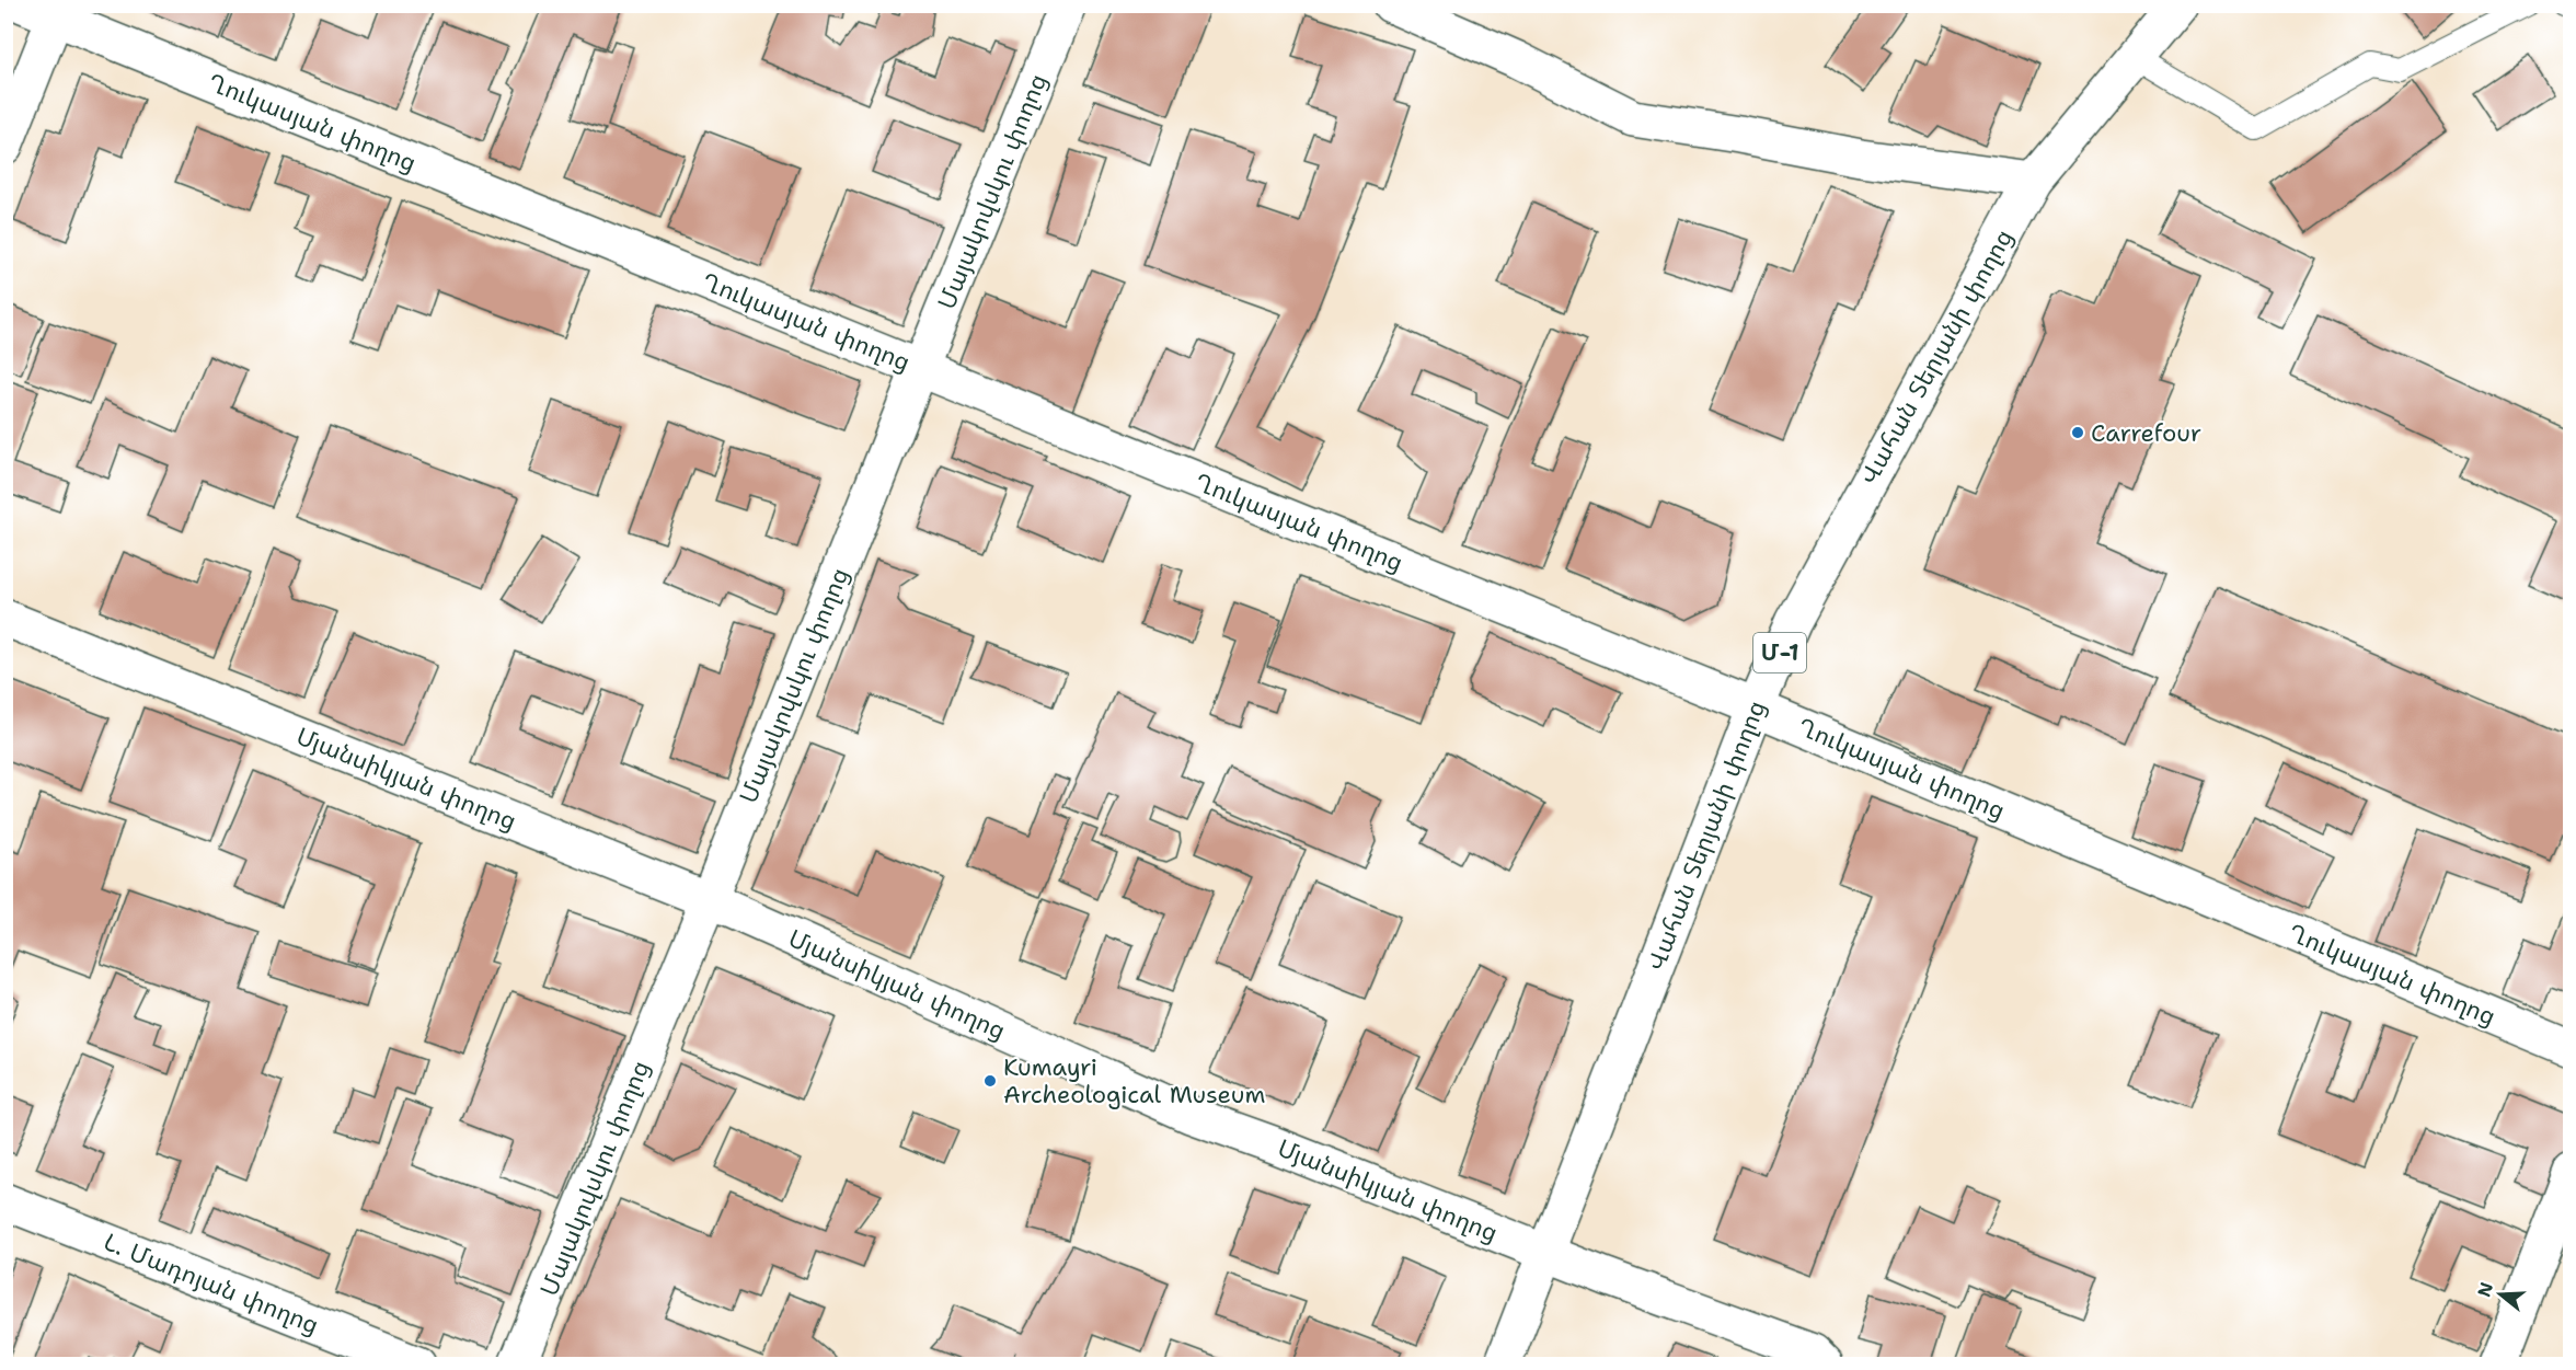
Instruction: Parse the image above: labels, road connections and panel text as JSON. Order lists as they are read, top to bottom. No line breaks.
{"streets":{"main road":["Ղուկասյան փողոց","Մայակովսկու փողոց","Վահան Տերյանի փողոց","Մ-1","Մյանսիկյան փողոց","L. Մադոյան փողոց"]},"crossings":[["Ղուկասյան փողոց","Մայակովսկու փողոց"],["Ղուկասյան փողոց","Վահան Տերյանի փողոց"],["Մայակովսկու փողոց","Մյանսիկյան փողոց"],["Վահան Տերյանի փողոց","Մյանսիկյան փողոց"]],"places":["Carrefour","Kumayri Archeological Museum"],"north":"left"}
